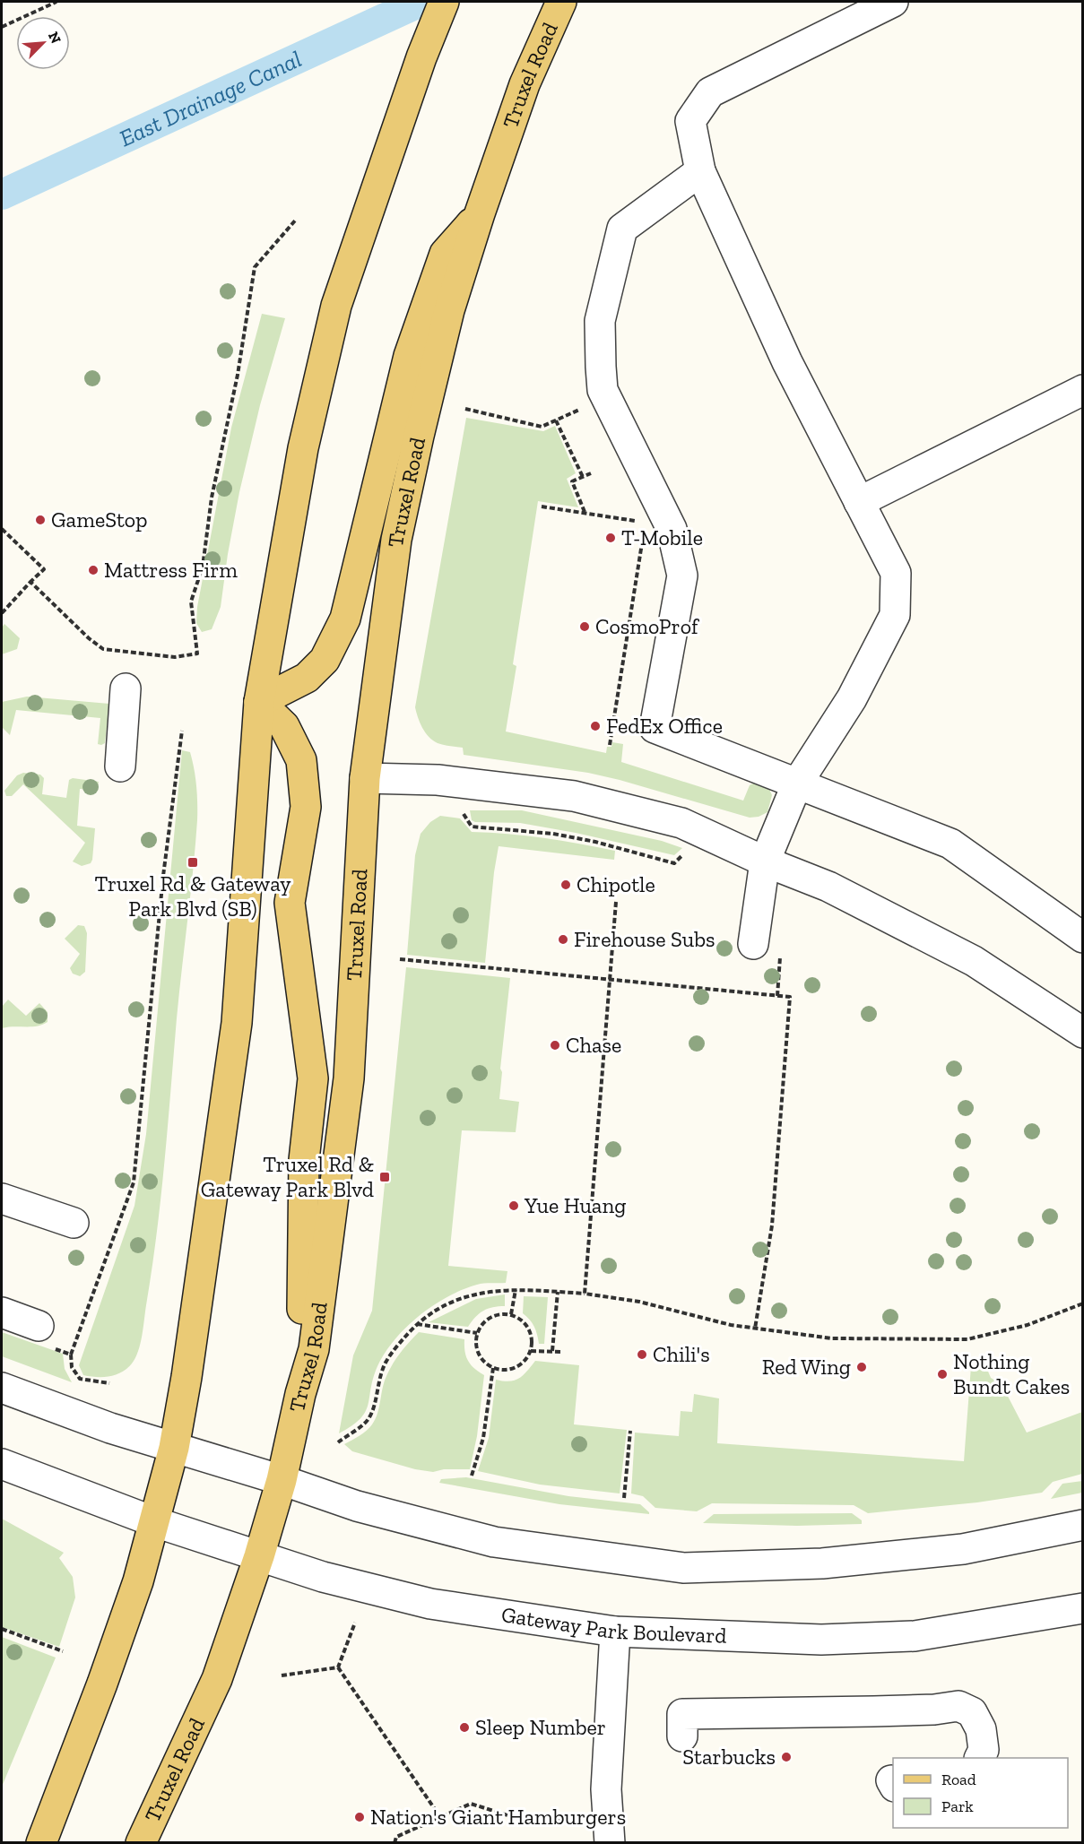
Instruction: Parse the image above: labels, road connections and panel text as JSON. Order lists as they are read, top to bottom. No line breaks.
{"streets":{"main road":["Truxel Road"],"street":["Gateway Park Boulevard"]},"crossings":[["Truxel Road","Gateway Park Boulevard"]],"water":["East Drainage Canal"],"places":{"other":["GameStop","T-Mobile","Mattress Firm","CosmoProf","FedEx Office","Chipotle","Firehouse Subs","Chase","Yue Huang","Chili's","Red Wing","Nothing Bundt Cakes","Sleep Number","Starbucks","Nation's Giant Hamburgers"],"transit":["Truxel Rd & Gateway Park Blvd (SB)","Truxel Rd & Gateway Park Blvd"]},"legend":["Road","Park"],"north":"top right"}
